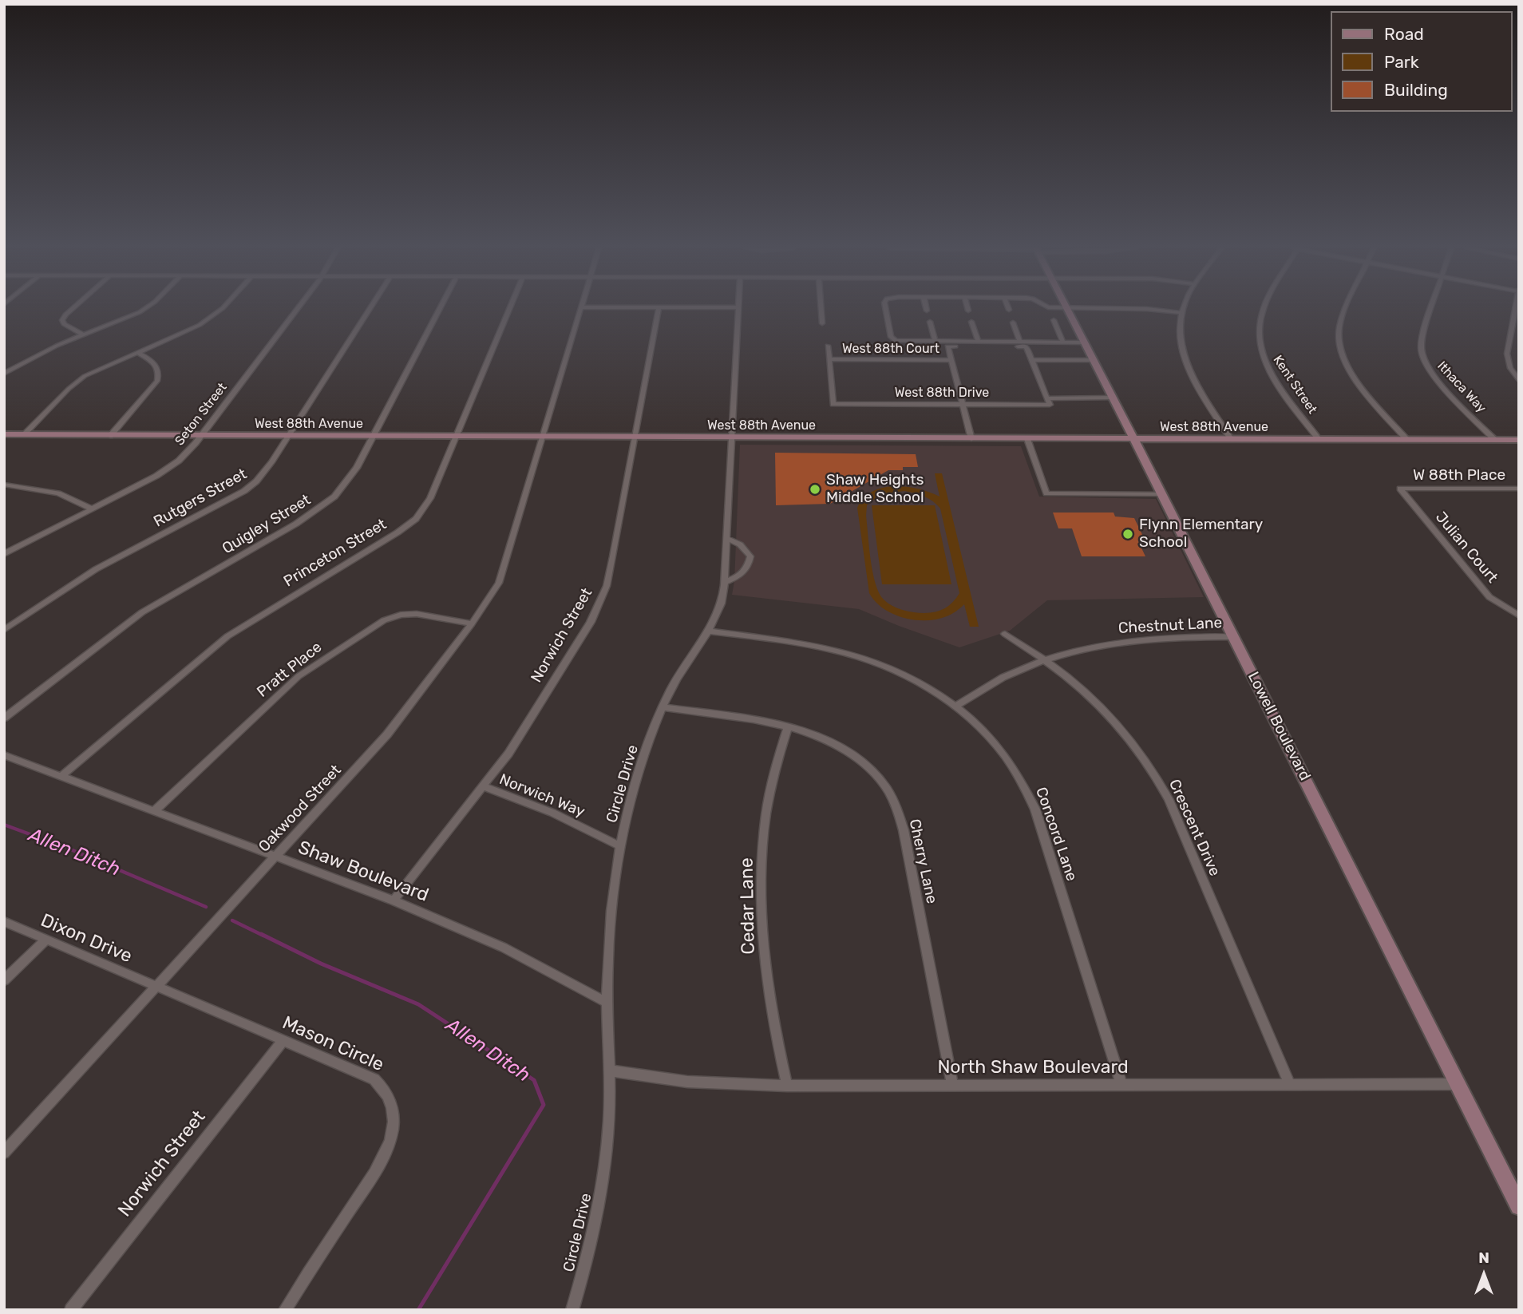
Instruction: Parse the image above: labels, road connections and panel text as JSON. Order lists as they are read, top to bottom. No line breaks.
{"streets":{"street":["West 88th Court","Kent Street","Ithaca Way","West 88th Drive","Seton Street","West 88th Avenue","W 88th Place","Rutgers Street","Quigley Street","Julian Court","Princeton Street","Chestnut Lane","Norwich Street","Pratt Place","Lowell Boulevard","Circle Drive","Norwich Way","Oakwood Street","Crescent Drive","Concord Lane","Cherry Lane","Shaw Boulevard","Cedar Lane","Dixon Drive","Mason Circle","North Shaw Boulevard"]},"crossings":[["West 88th Court","West 88th Drive"],["Kent Street","West 88th Avenue"],["Ithaca Way","West 88th Avenue"],["Seton Street","West 88th Avenue"],["West 88th Avenue","Rutgers Street"],["West 88th Avenue","Quigley Street"],["West 88th Avenue","Princeton Street"],["West 88th Avenue","Norwich Street"],["West 88th Avenue","Lowell Boulevard"],["West 88th Avenue","Circle Drive"],["West 88th Avenue","Oakwood Street"],["W 88th Place","Julian Court"],["Princeton Street","Shaw Boulevard"],["Chestnut Lane","Lowell Boulevard"],["Chestnut Lane","Crescent Drive"],["Chestnut Lane","Concord Lane"],["Norwich Street","Norwich Way"],["Norwich Street","Shaw Boulevard"],["Norwich Street","Mason Circle"],["Pratt Place","Oakwood Street"],["Pratt Place","Shaw Boulevard"],["Lowell Boulevard","North Shaw Boulevard"],["Circle Drive","Norwich Way"],["Circle Drive","Concord Lane"],["Circle Drive","Cherry Lane"],["Circle Drive","Shaw Boulevard"],["Circle Drive","North Shaw Boulevard"],["Oakwood Street","Shaw Boulevard"],["Oakwood Street","Dixon Drive"],["Oakwood Street","Mason Circle"],["Crescent Drive","North Shaw Boulevard"],["Concord Lane","North Shaw Boulevard"],["Cherry Lane","Cedar Lane"],["Cherry Lane","North Shaw Boulevard"],["Cedar Lane","North Shaw Boulevard"],["Dixon Drive","Mason Circle"]],"water":["Allen Ditch"],"places":["Shaw Heights Middle School","Flynn Elementary School"],"legend":["Road","Park","Building"],"north":"top"}
